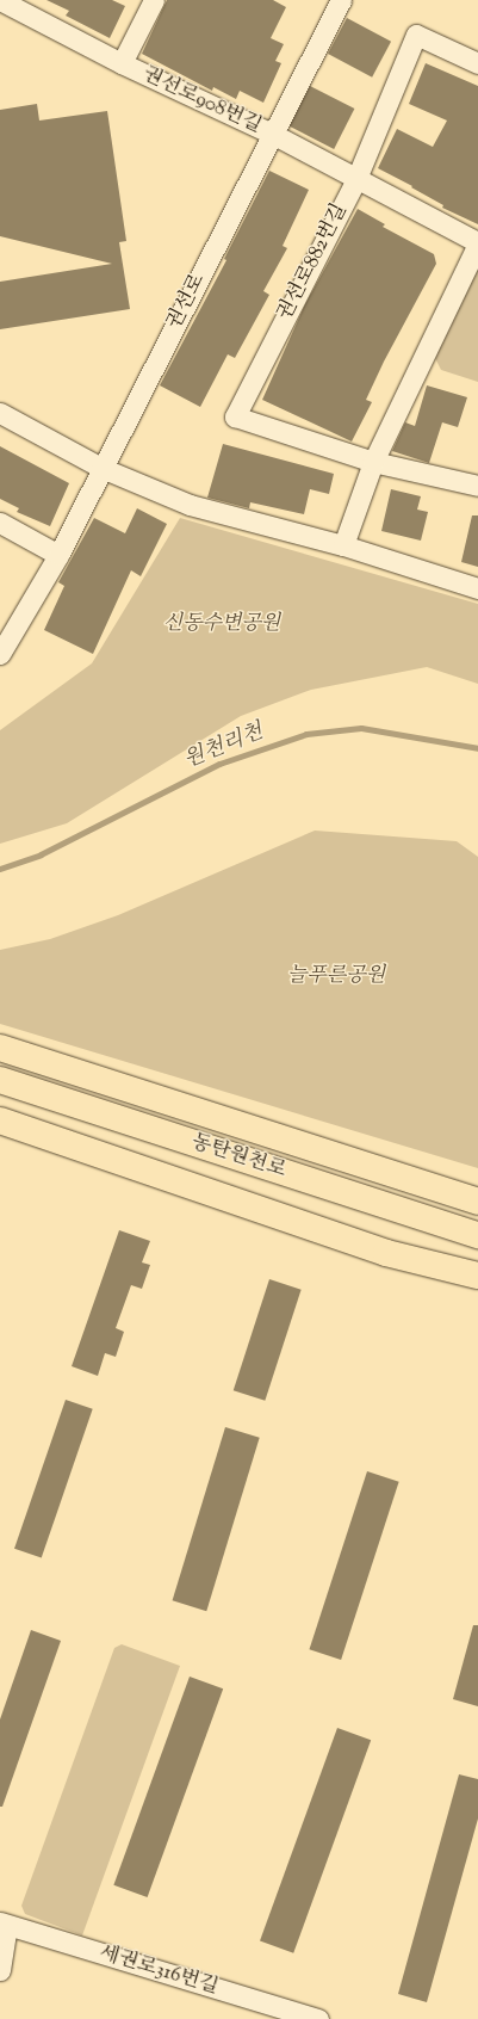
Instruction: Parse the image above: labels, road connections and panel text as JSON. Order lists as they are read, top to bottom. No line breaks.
{"streets":{"main road":["동탄원천로"],"street":["권선로908번길","권선로882번길","권선로","세권로316번길"]},"crossings":[["권선로908번길","권선로"]],"water":["원천리천"],"parks":["신동수변공원","늘푸른공원"]}
